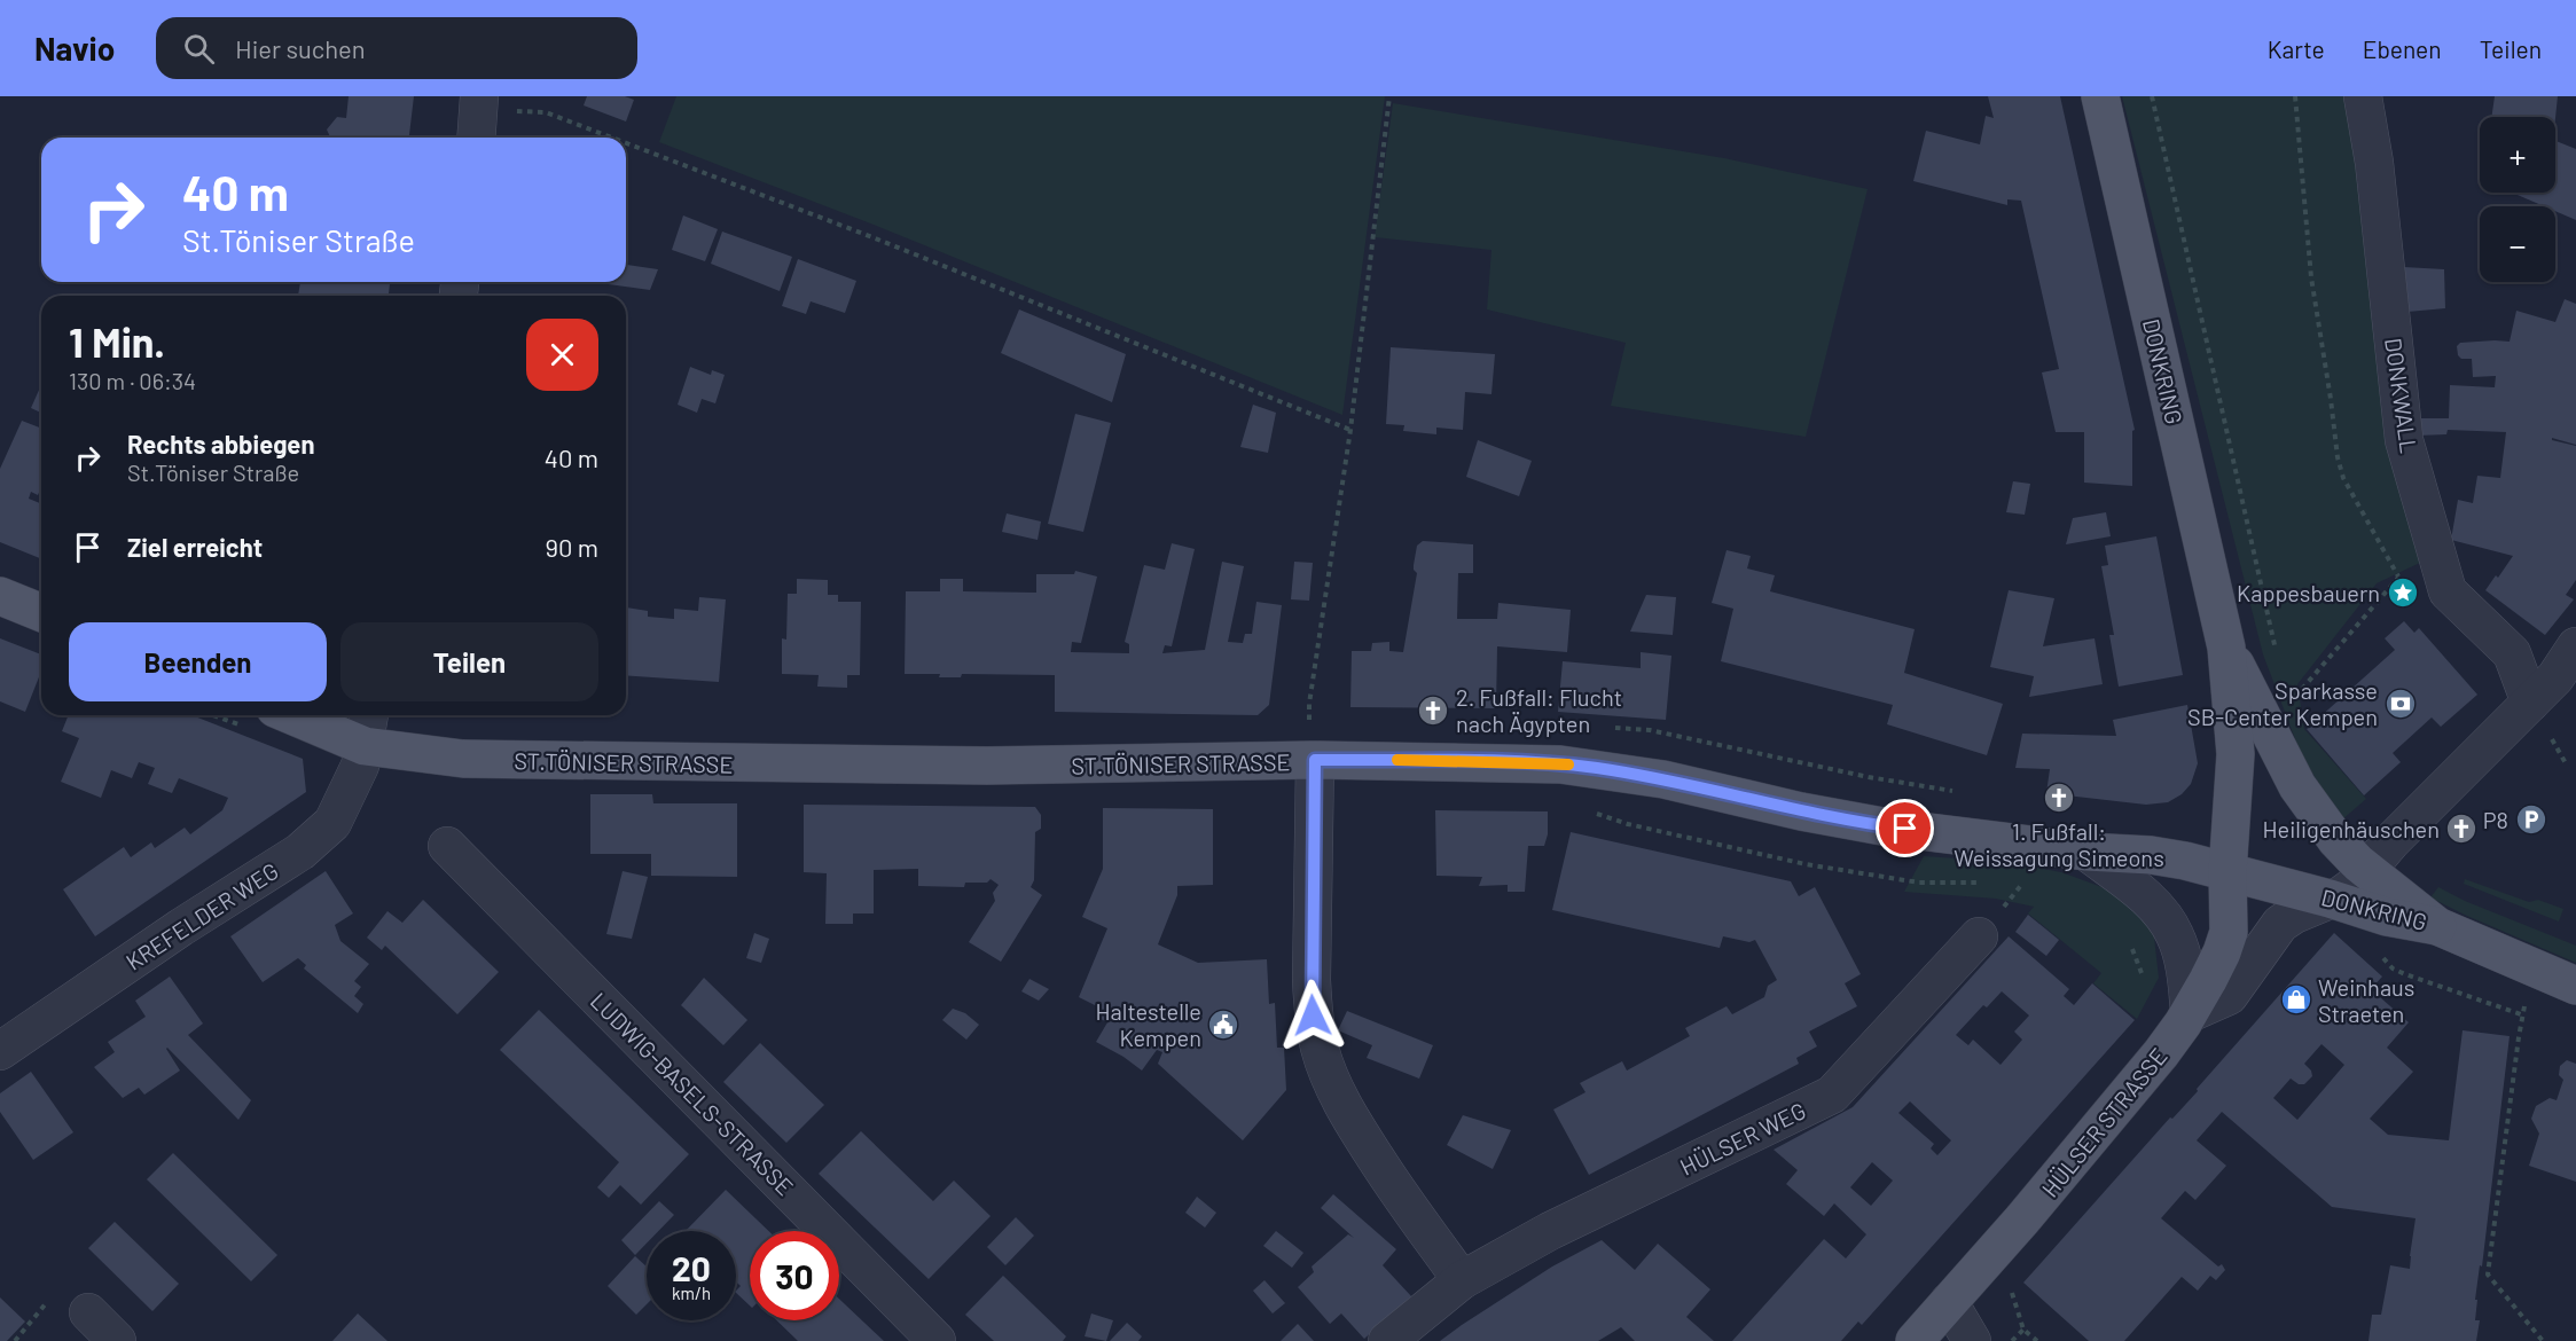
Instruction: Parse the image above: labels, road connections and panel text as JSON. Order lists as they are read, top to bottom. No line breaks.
{"streets":{"main road":["DONKRING","ST.TÖNISER STRASSE","HÜLSER STRASSE"],"street":["DONKWALL","KREFELDER WEG","LUDWIG-BASELS-STRASSE","HÜLSER WEG"]},"crossings":[["DONKRING","ST.TÖNISER STRASSE"],["DONKRING","HÜLSER STRASSE"],["ST.TÖNISER STRASSE","KREFELDER WEG"],["ST.TÖNISER STRASSE","HÜLSER STRASSE"]],"places":{"place":["Kappesbauern"],"bank":["Sparkasse SB-Center Kempen"],"church":["2. Fußfall: Flucht nach Ägypten","1. Fußfall: Weissagung Simeons","Heiligenhäuschen"],"parking":["P8"],"shop":["Weinhaus Straeten"],"public building":["Haltestelle Kempen"]},"page":{"header":"Navio","search":"Hier suchen","nav":["Karte","Ebenen","Teilen"],"map_buttons":["+","−"],"turn":["40 m","St.Töniser Straße"],"heading":["1 Min.","130 m · 06:34"],"list":[{"name":"Rechts abbiegen","note":"St.Töniser Straße","value":"40 m"},{"name":"Ziel erreicht","value":"90 m"}],"buttons":["Beenden","Teilen"],"speed":"20 km/h","limit":"30"}}
